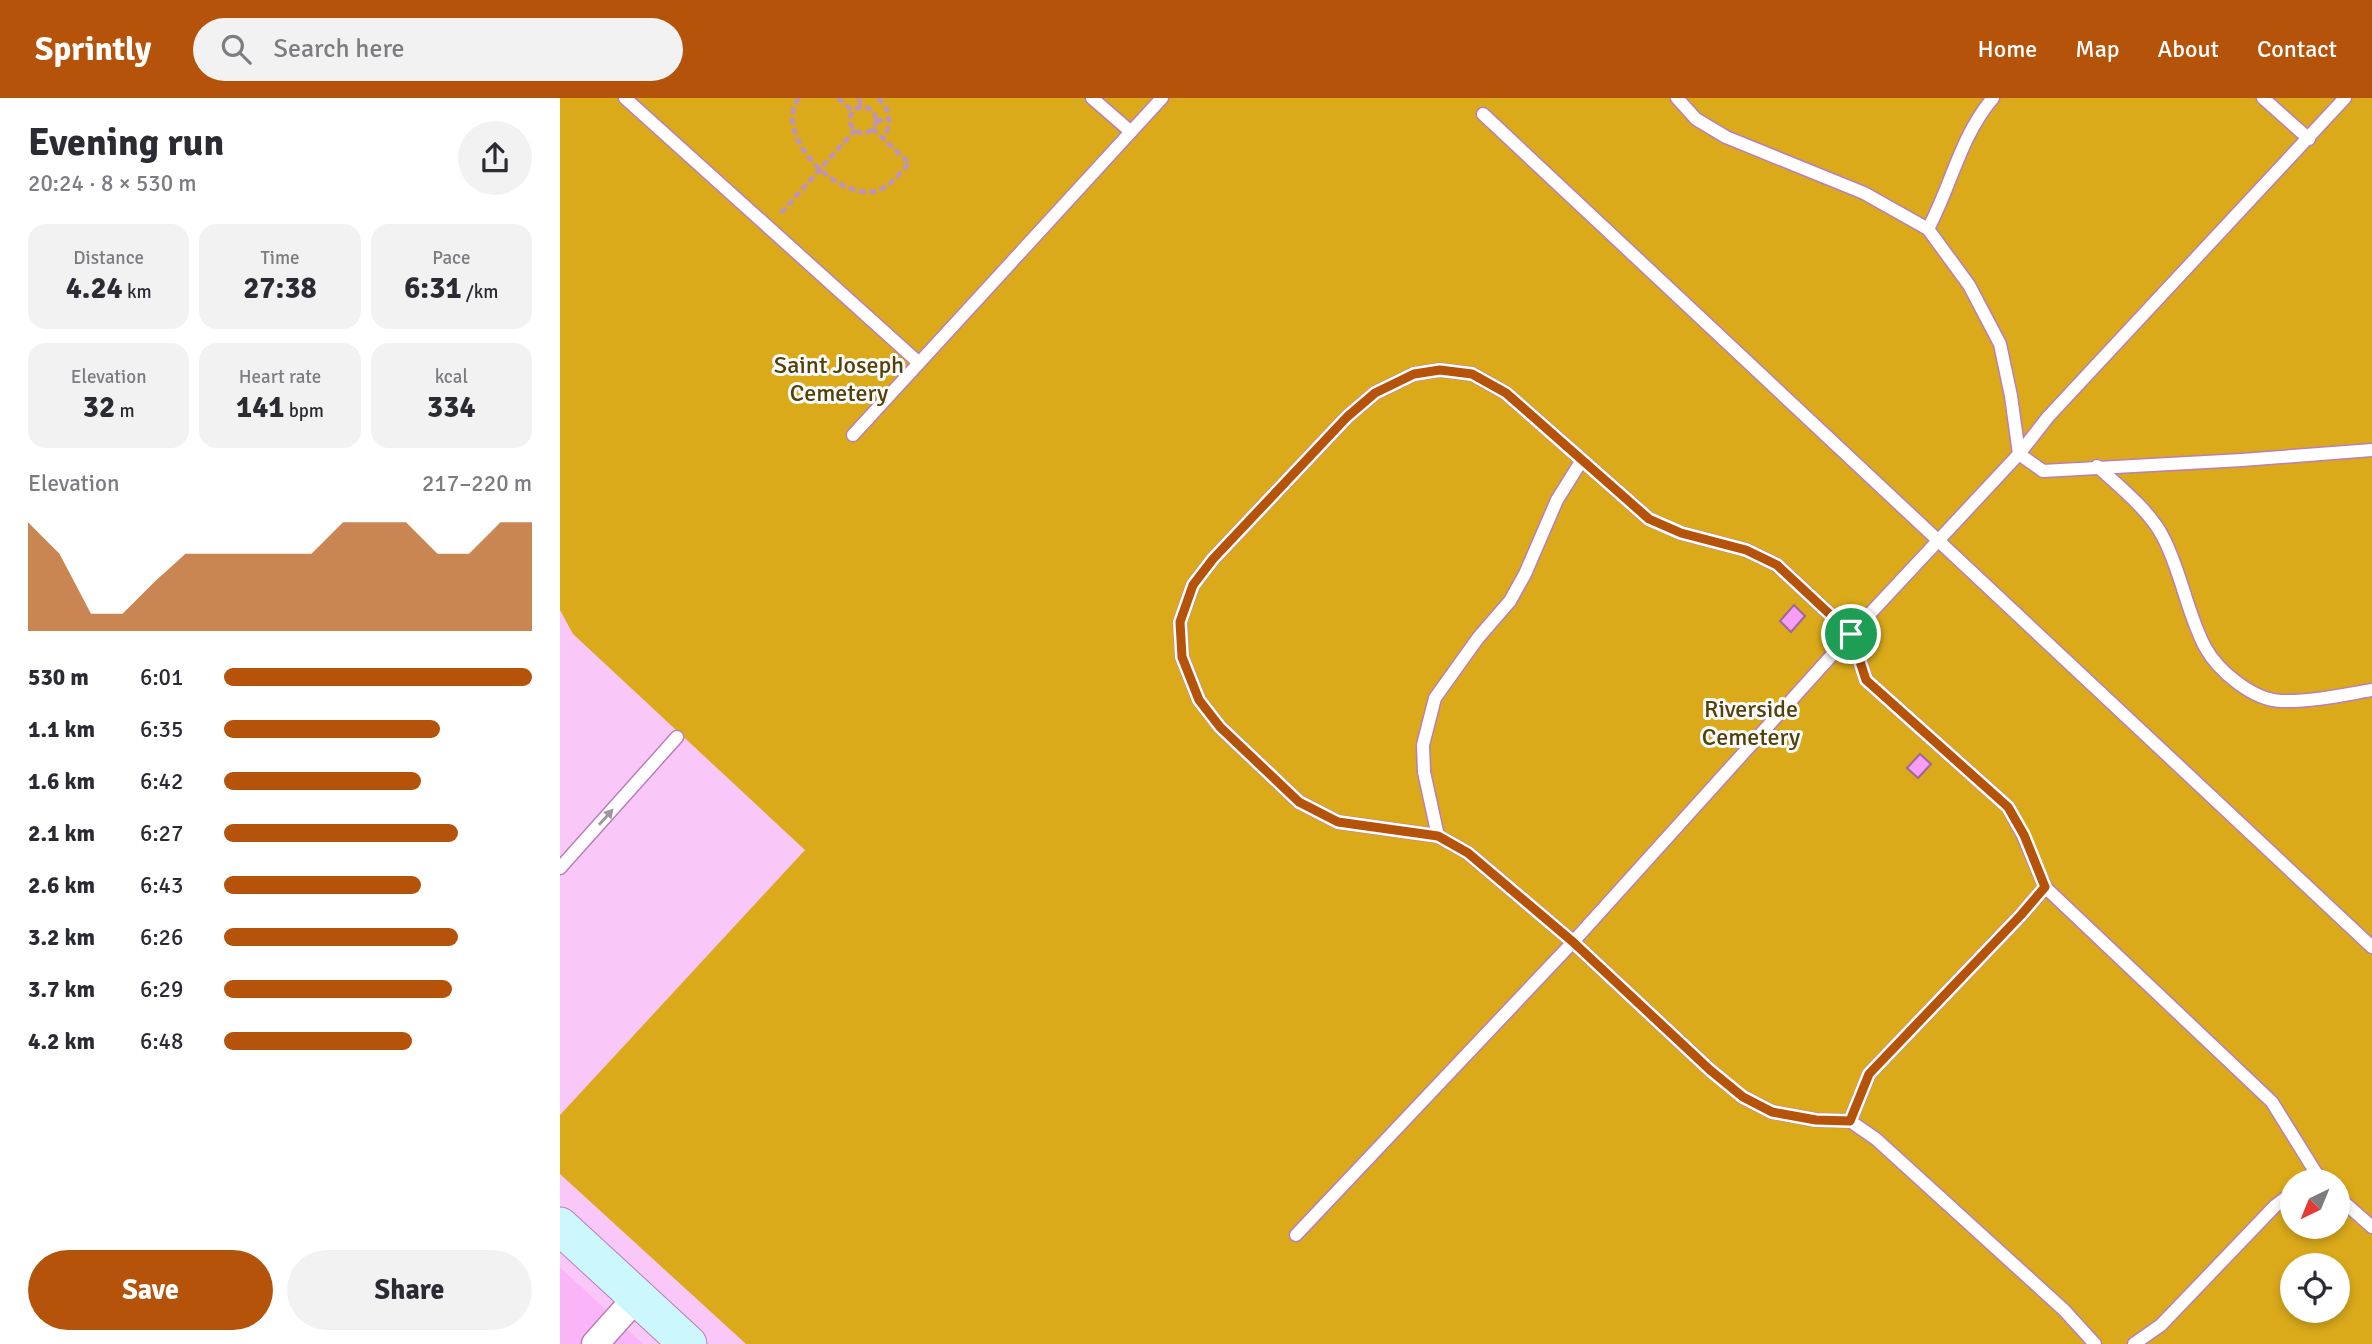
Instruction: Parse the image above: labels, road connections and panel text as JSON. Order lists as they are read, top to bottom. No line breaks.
{"parks":["Saint Joseph Cemetery","Riverside Cemetery"],"north":"bottom left","page":{"header":"Sprintly","search":"Search here","nav":["Home","Map","About","Contact"],"heading":["Evening run","20:24 · 8 × 530 m"],"stats":[["Distance","4.24 km"],["Time","27:38"],["Pace","6:31 /km"],["Elevation","32 m"],["Heart rate","141 bpm"],["kcal","334"]],"chart":["Elevation","217–220 m"],"list":[{"name":"530 m","note":"6:01"},{"name":"1.1 km","note":"6:35"},{"name":"1.6 km","note":"6:42"},{"name":"2.1 km","note":"6:27"},{"name":"2.6 km","note":"6:43"},{"name":"3.2 km","note":"6:26"},{"name":"3.7 km","note":"6:29"},{"name":"4.2 km","note":"6:48"}],"buttons":["Save","Share"]}}
